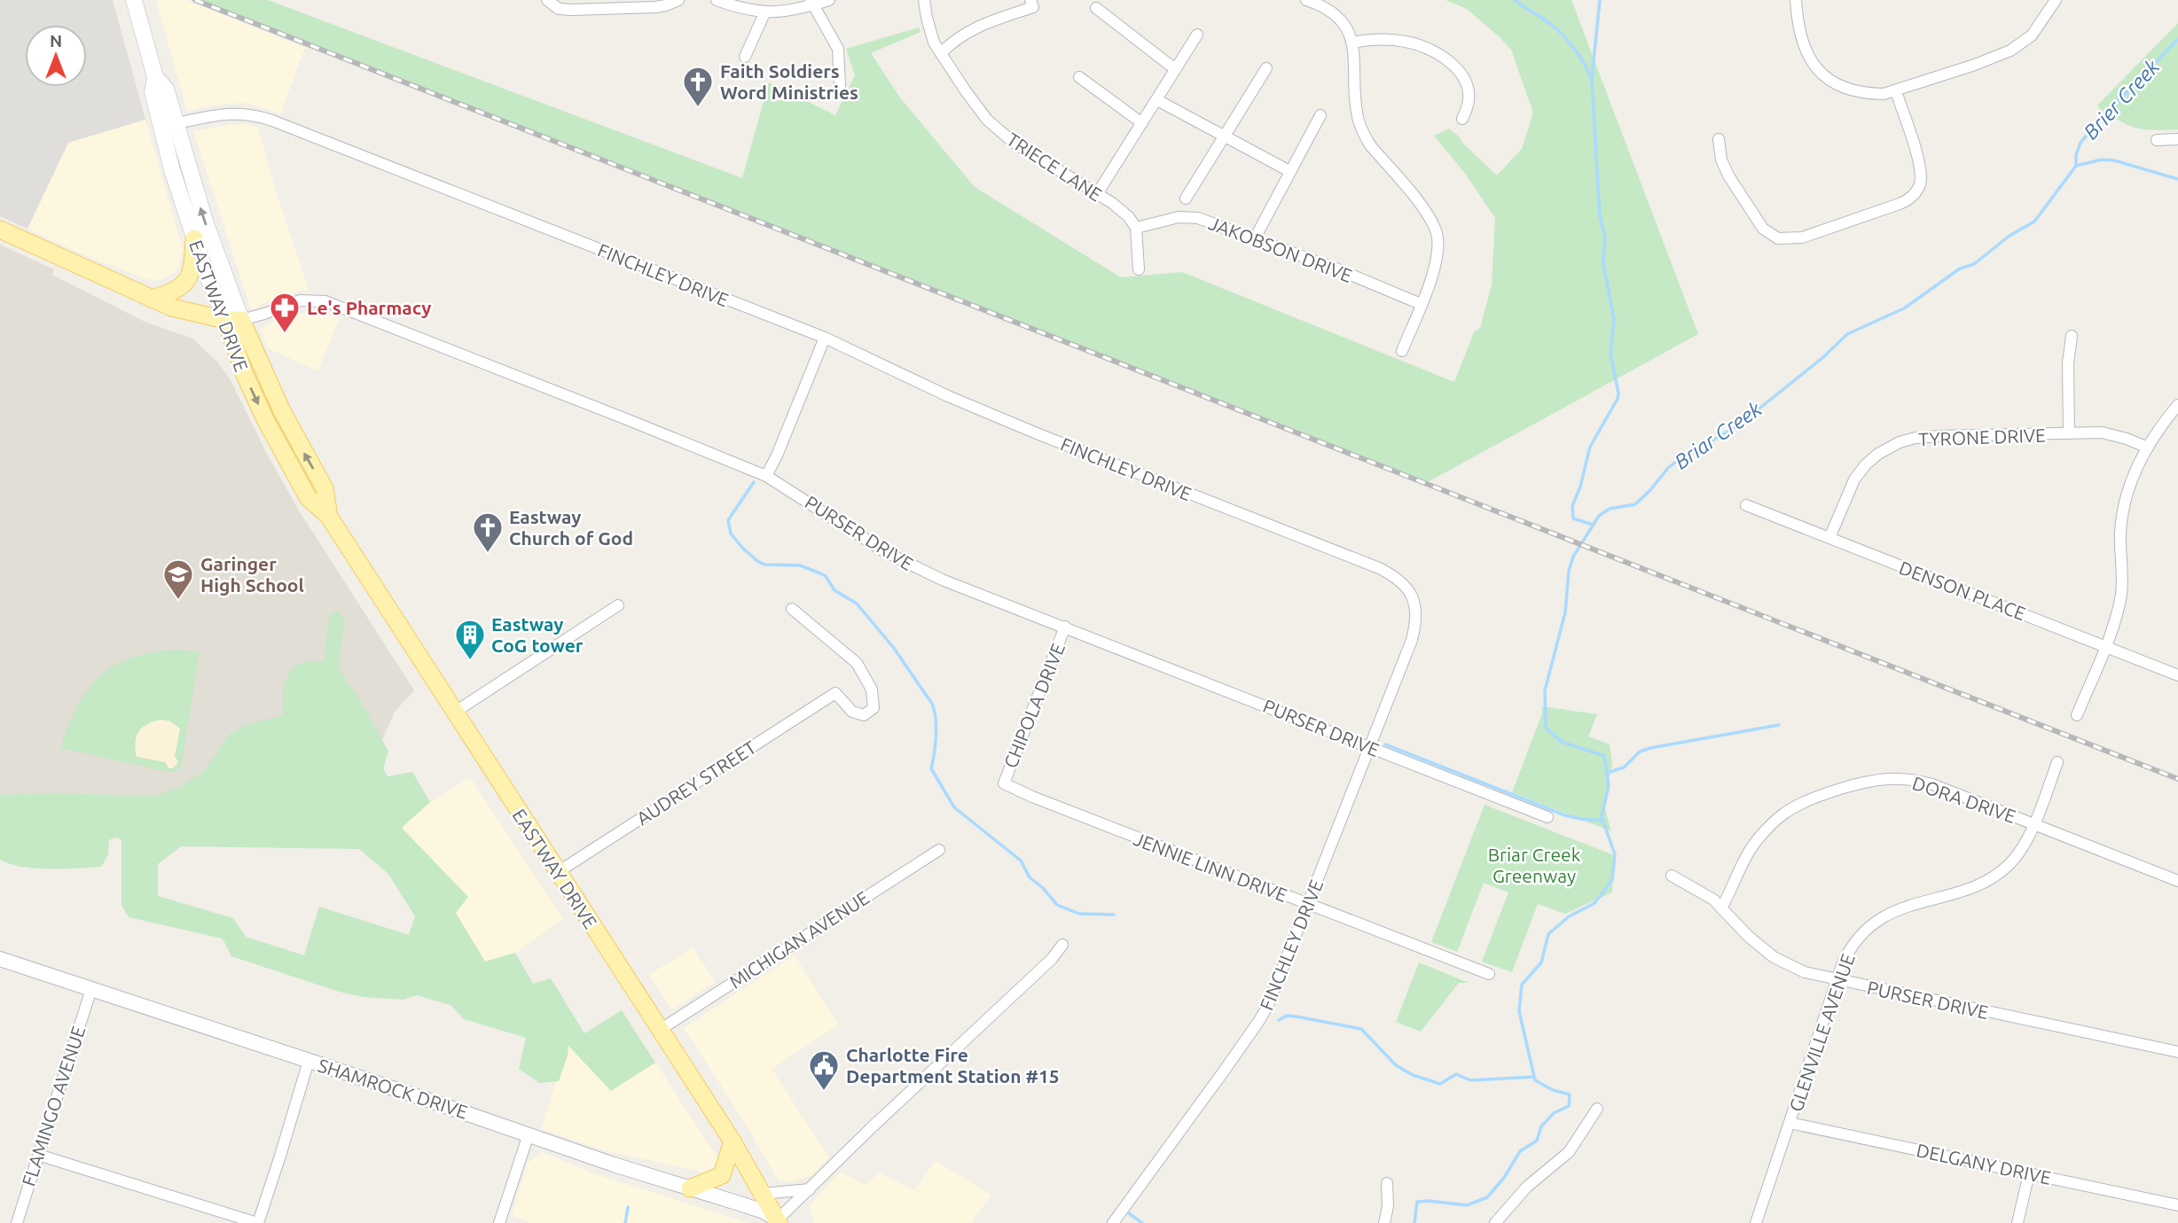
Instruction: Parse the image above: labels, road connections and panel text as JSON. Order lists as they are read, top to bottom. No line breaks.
{"streets":{"main road":["EASTWAY DRIVE"],"street":["TRIECE LANE","JAKOBSON DRIVE","FINCHLEY DRIVE","TYRONE DRIVE","PURSER DRIVE","DENSON PLACE","CHIPOLA DRIVE","AUDREY STREET","DORA DRIVE","JENNIE LINN DRIVE","MICHIGAN AVENUE","GLENVILLE AVENUE","SHAMROCK DRIVE","FLAMINGO AVENUE","DELGANY DRIVE"]},"crossings":[["TRIECE LANE","JAKOBSON DRIVE"],["FINCHLEY DRIVE","EASTWAY DRIVE"],["FINCHLEY DRIVE","PURSER DRIVE"],["FINCHLEY DRIVE","JENNIE LINN DRIVE"],["EASTWAY DRIVE","PURSER DRIVE"],["EASTWAY DRIVE","AUDREY STREET"],["EASTWAY DRIVE","MICHIGAN AVENUE"],["EASTWAY DRIVE","SHAMROCK DRIVE"],["TYRONE DRIVE","DENSON PLACE"],["PURSER DRIVE","CHIPOLA DRIVE"],["PURSER DRIVE","DORA DRIVE"],["PURSER DRIVE","GLENVILLE AVENUE"],["CHIPOLA DRIVE","JENNIE LINN DRIVE"],["DORA DRIVE","GLENVILLE AVENUE"],["GLENVILLE AVENUE","DELGANY DRIVE"],["SHAMROCK DRIVE","FLAMINGO AVENUE"]],"water":["Brier Creek","Briar Creek"],"parks":["Briar Creek Greenway"],"places":{"church":["Faith Soldiers Word Ministries","Eastway Church of God"],"pharmacy":["Le's Pharmacy"],"school or university":["Garinger High School"],"building":["Eastway CoG tower"],"public building":["Charlotte Fire Department Station #15"]},"north":"top"}
